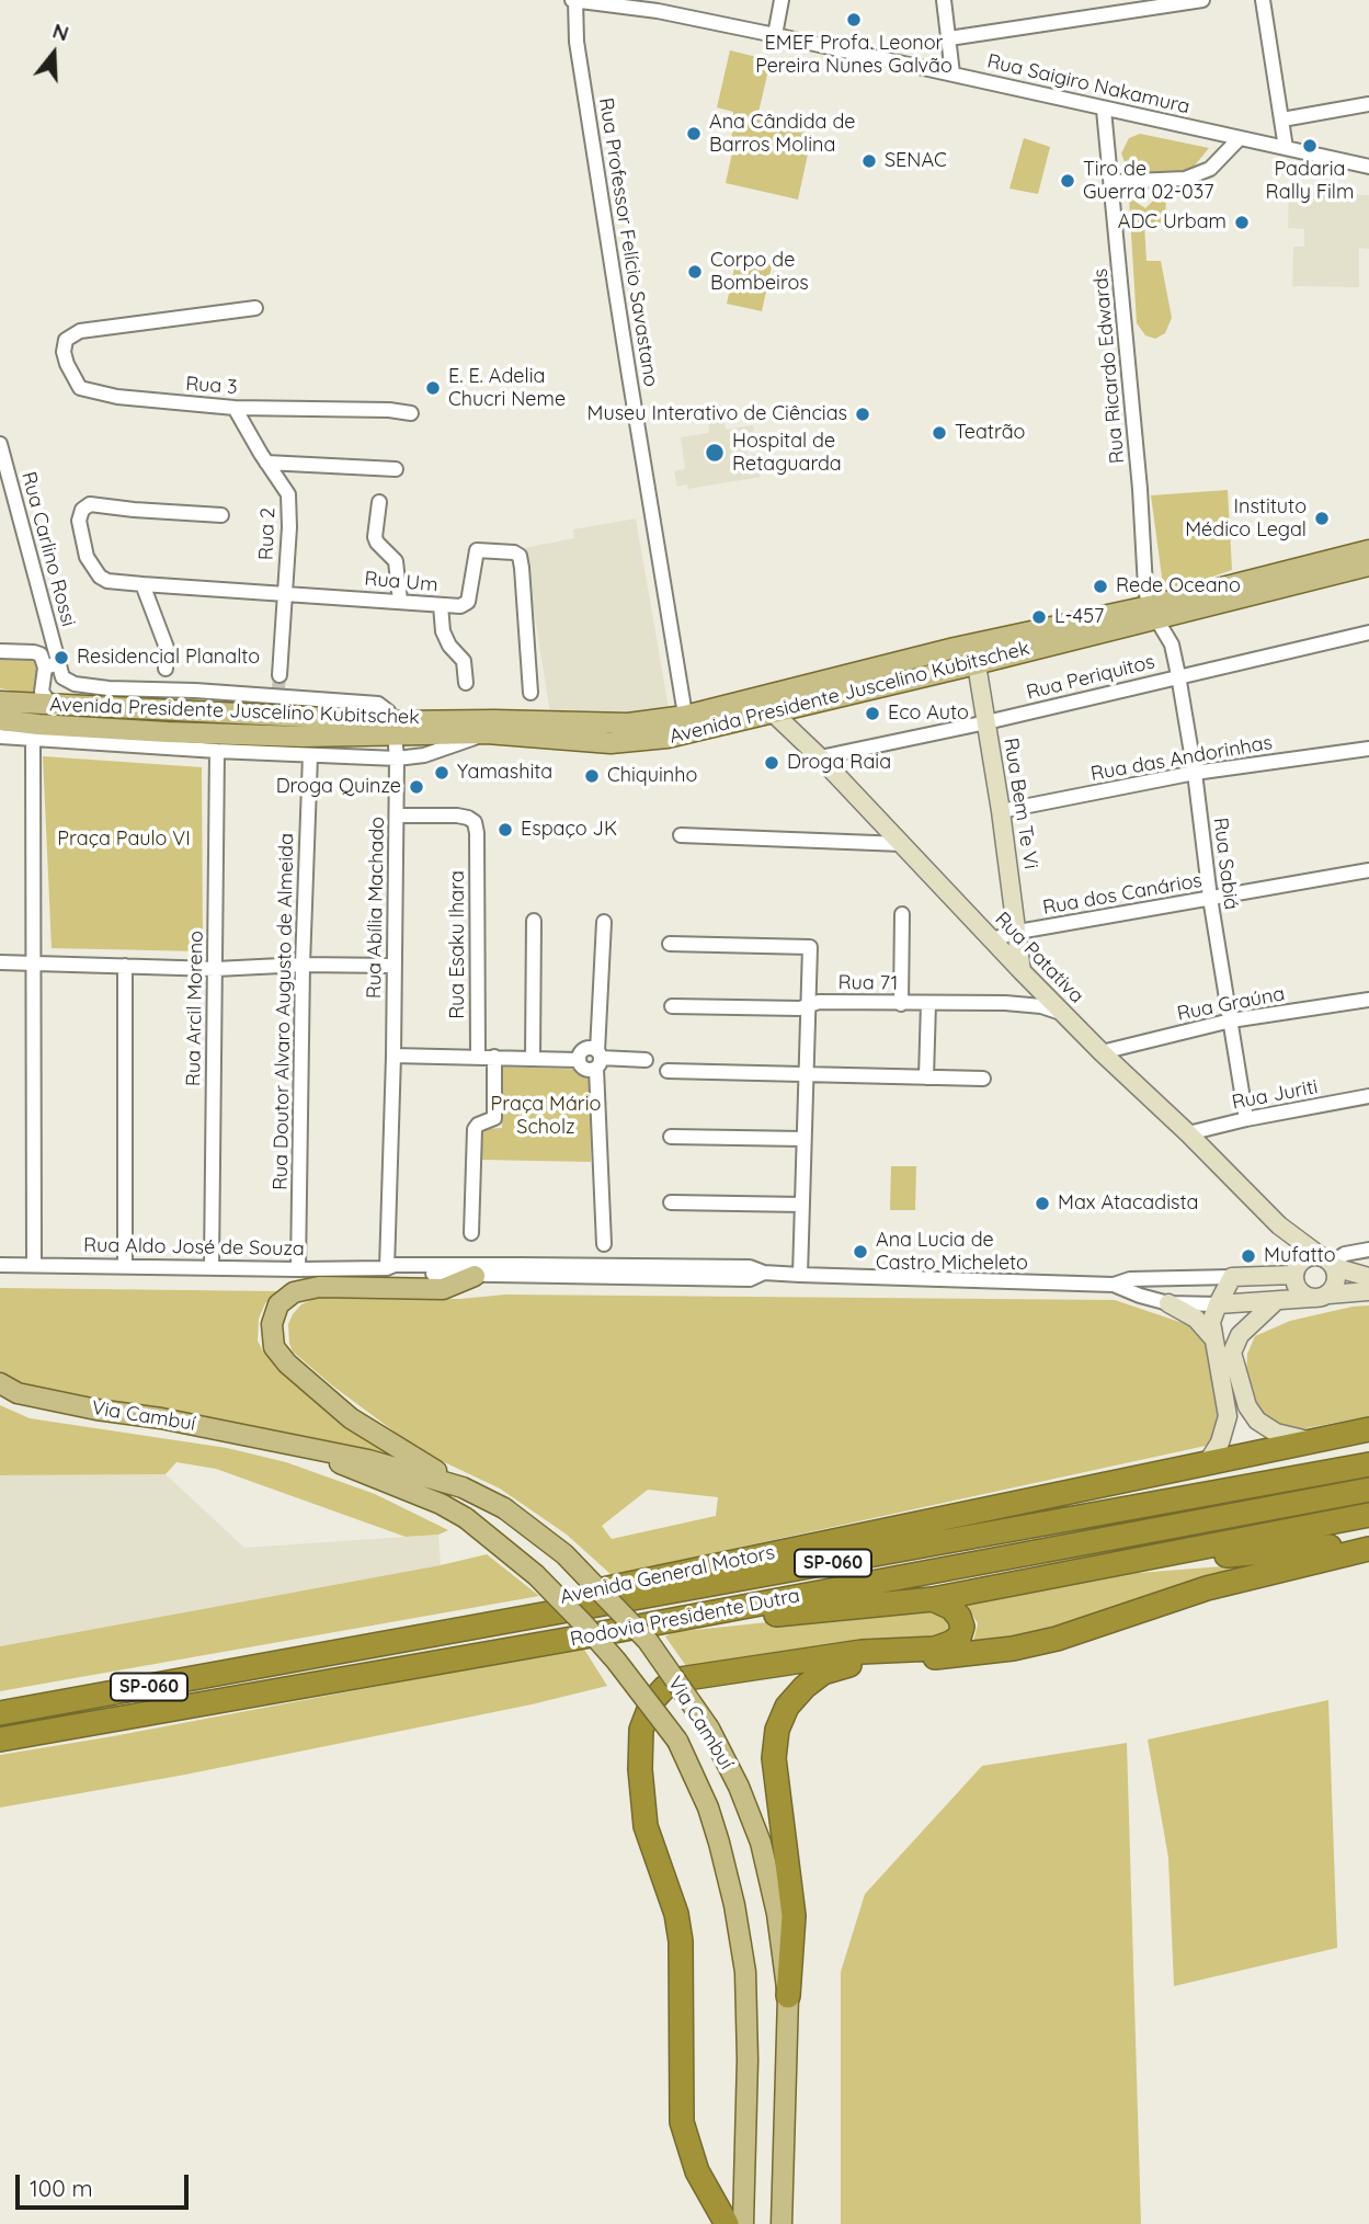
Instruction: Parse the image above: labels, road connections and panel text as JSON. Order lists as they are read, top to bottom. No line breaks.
{"streets":{"highway":["SP-060","Avenida General Motors","Rodovia Presidente Dutra"],"main road":["Avenida Presidente Juscelino Kubitschek","Rua Bem Te Vi","Rua Patativa","Via Cambuí"],"street":["Rua Saigiro Nakamura","Rua Professor Felício Savastano","Rua Ricardo Edwards","Rua 3","Rua 2","Rua Carlino Rossi","Rua Um","Rua Periquitos","Rua das Andorinhas","Rua Sabiá","Rua dos Canários","Rua Abília Machado","Rua Esaku Ihara","Rua 71","Rua Graúna","Rua Arcil Moreno","Rua Doutor Alvaro Augusto de Almeida","Rua Juriti","Rua Aldo José de Souza"]},"crossings":[["Rua Saigiro Nakamura","Rua Professor Felício Savastano"],["Rua Saigiro Nakamura","Rua Ricardo Edwards"],["Rua Professor Felício Savastano","Avenida Presidente Juscelino Kubitschek"],["Rua Ricardo Edwards","Avenida Presidente Juscelino Kubitschek"],["Rua Ricardo Edwards","Rua Sabiá"],["Rua 3","Rua 2"],["Rua 2","Rua Um"],["Rua Carlino Rossi","Avenida Presidente Juscelino Kubitschek"],["Rua Periquitos","Rua Bem Te Vi"],["Rua Periquitos","Rua Sabiá"],["Rua Periquitos","Rua Patativa"],["Avenida Presidente Juscelino Kubitschek","Rua Bem Te Vi"],["Avenida Presidente Juscelino Kubitschek","Rua Sabiá"],["Avenida Presidente Juscelino Kubitschek","Rua Abília Machado"],["Avenida Presidente Juscelino Kubitschek","Rua Patativa"],["Rua das Andorinhas","Rua Bem Te Vi"],["Rua das Andorinhas","Rua Sabiá"],["Rua Bem Te Vi","Rua dos Canários"],["Rua Bem Te Vi","Rua Patativa"],["Rua Sabiá","Rua dos Canários"],["Rua Sabiá","Rua Graúna"],["Rua Sabiá","Rua Juriti"],["Rua dos Canários","Rua Patativa"],["Rua Abília Machado","Rua Esaku Ihara"],["Rua Abília Machado","Rua Aldo José de Souza"],["Rua Patativa","Rua 71"],["Rua Patativa","Rua Graúna"],["Rua Patativa","Rua Juriti"],["Rua Arcil Moreno","Rua Aldo José de Souza"],["Rua Doutor Alvaro Augusto de Almeida","Rua Aldo José de Souza"],["Avenida General Motors","Rodovia Presidente Dutra"]],"parks":["Praça Paulo VI","Praça Mário Scholz"],"places":["EMEF Profa. Leonor Pereira Nunes Galvão","Ana Cândida de Barros Molina","Padaria Rally Film","SENAC","Tiro de Guerra 02-037","ADC Urbam","Corpo de Bombeiros","E. E. Adelia Chucri Neme","Museu Interativo de Ciências","Teatrão","Hospital de Retaguarda","Instituto Médico Legal","Rede Oceano","L-457","Residencial Planalto","Eco Auto","Droga Raia","Yamashita","Chiquinho","Droga Quinze","Espaço JK","Max Atacadista","Ana Lucia de Castro Micheleto","Mufatto"],"scale_bar":"100 m","north":"top"}
